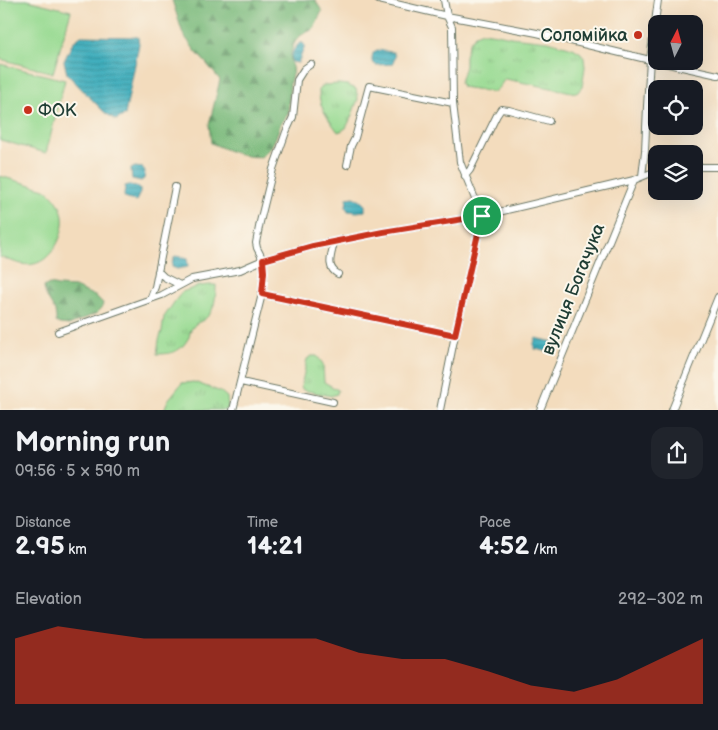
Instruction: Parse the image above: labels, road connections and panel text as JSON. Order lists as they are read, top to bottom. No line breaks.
{"streets":{"street":["вулиця Богачука"]},"places":["Соломійка","ФОК"],"north":"top","page":{"heading":["Morning run","09:56 · 5 × 590 m"],"stats":[["Distance","2.95 km"],["Time","14:21"],["Pace","4:52 /km"]],"chart":["Elevation","292–302 m"]}}
